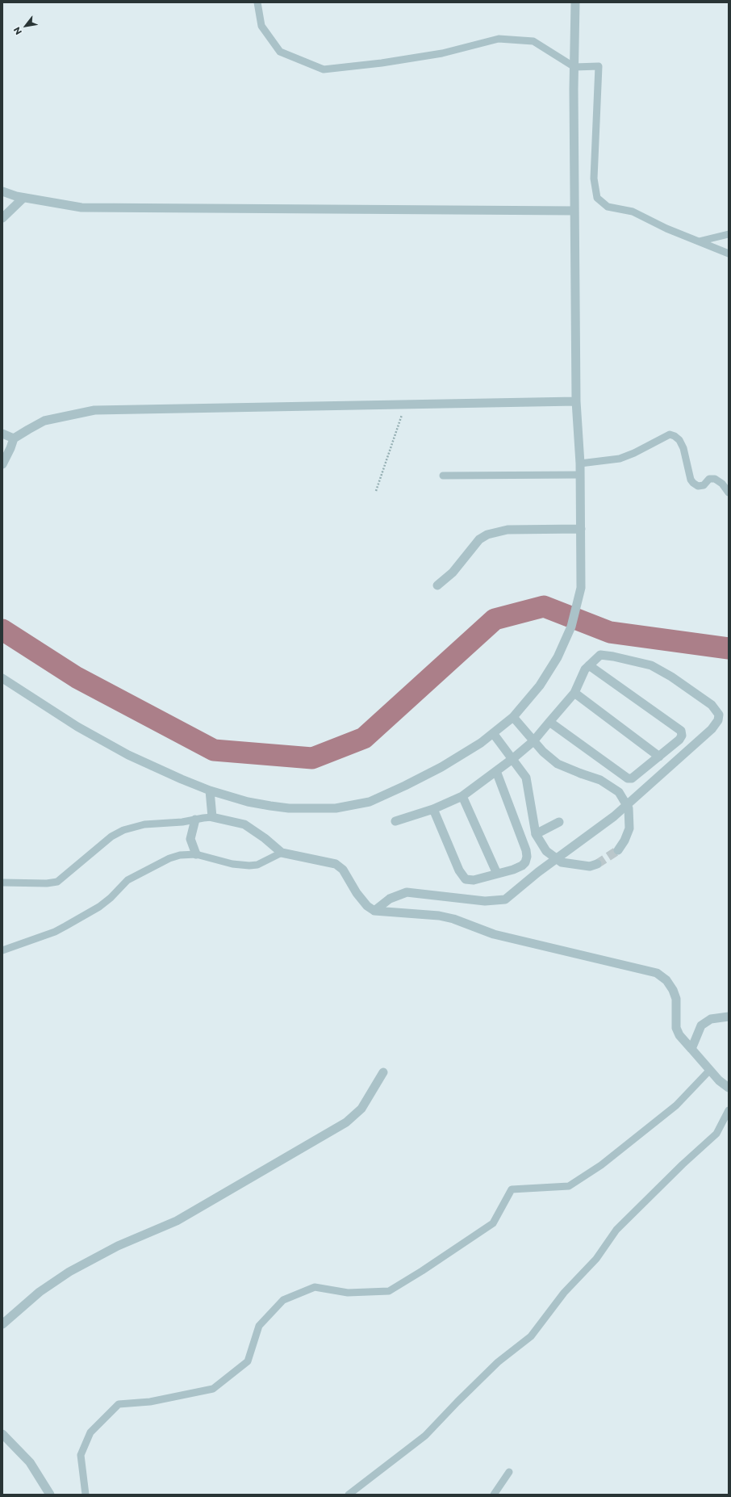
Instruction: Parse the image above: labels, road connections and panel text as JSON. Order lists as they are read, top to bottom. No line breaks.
{"north":"bottom left"}
